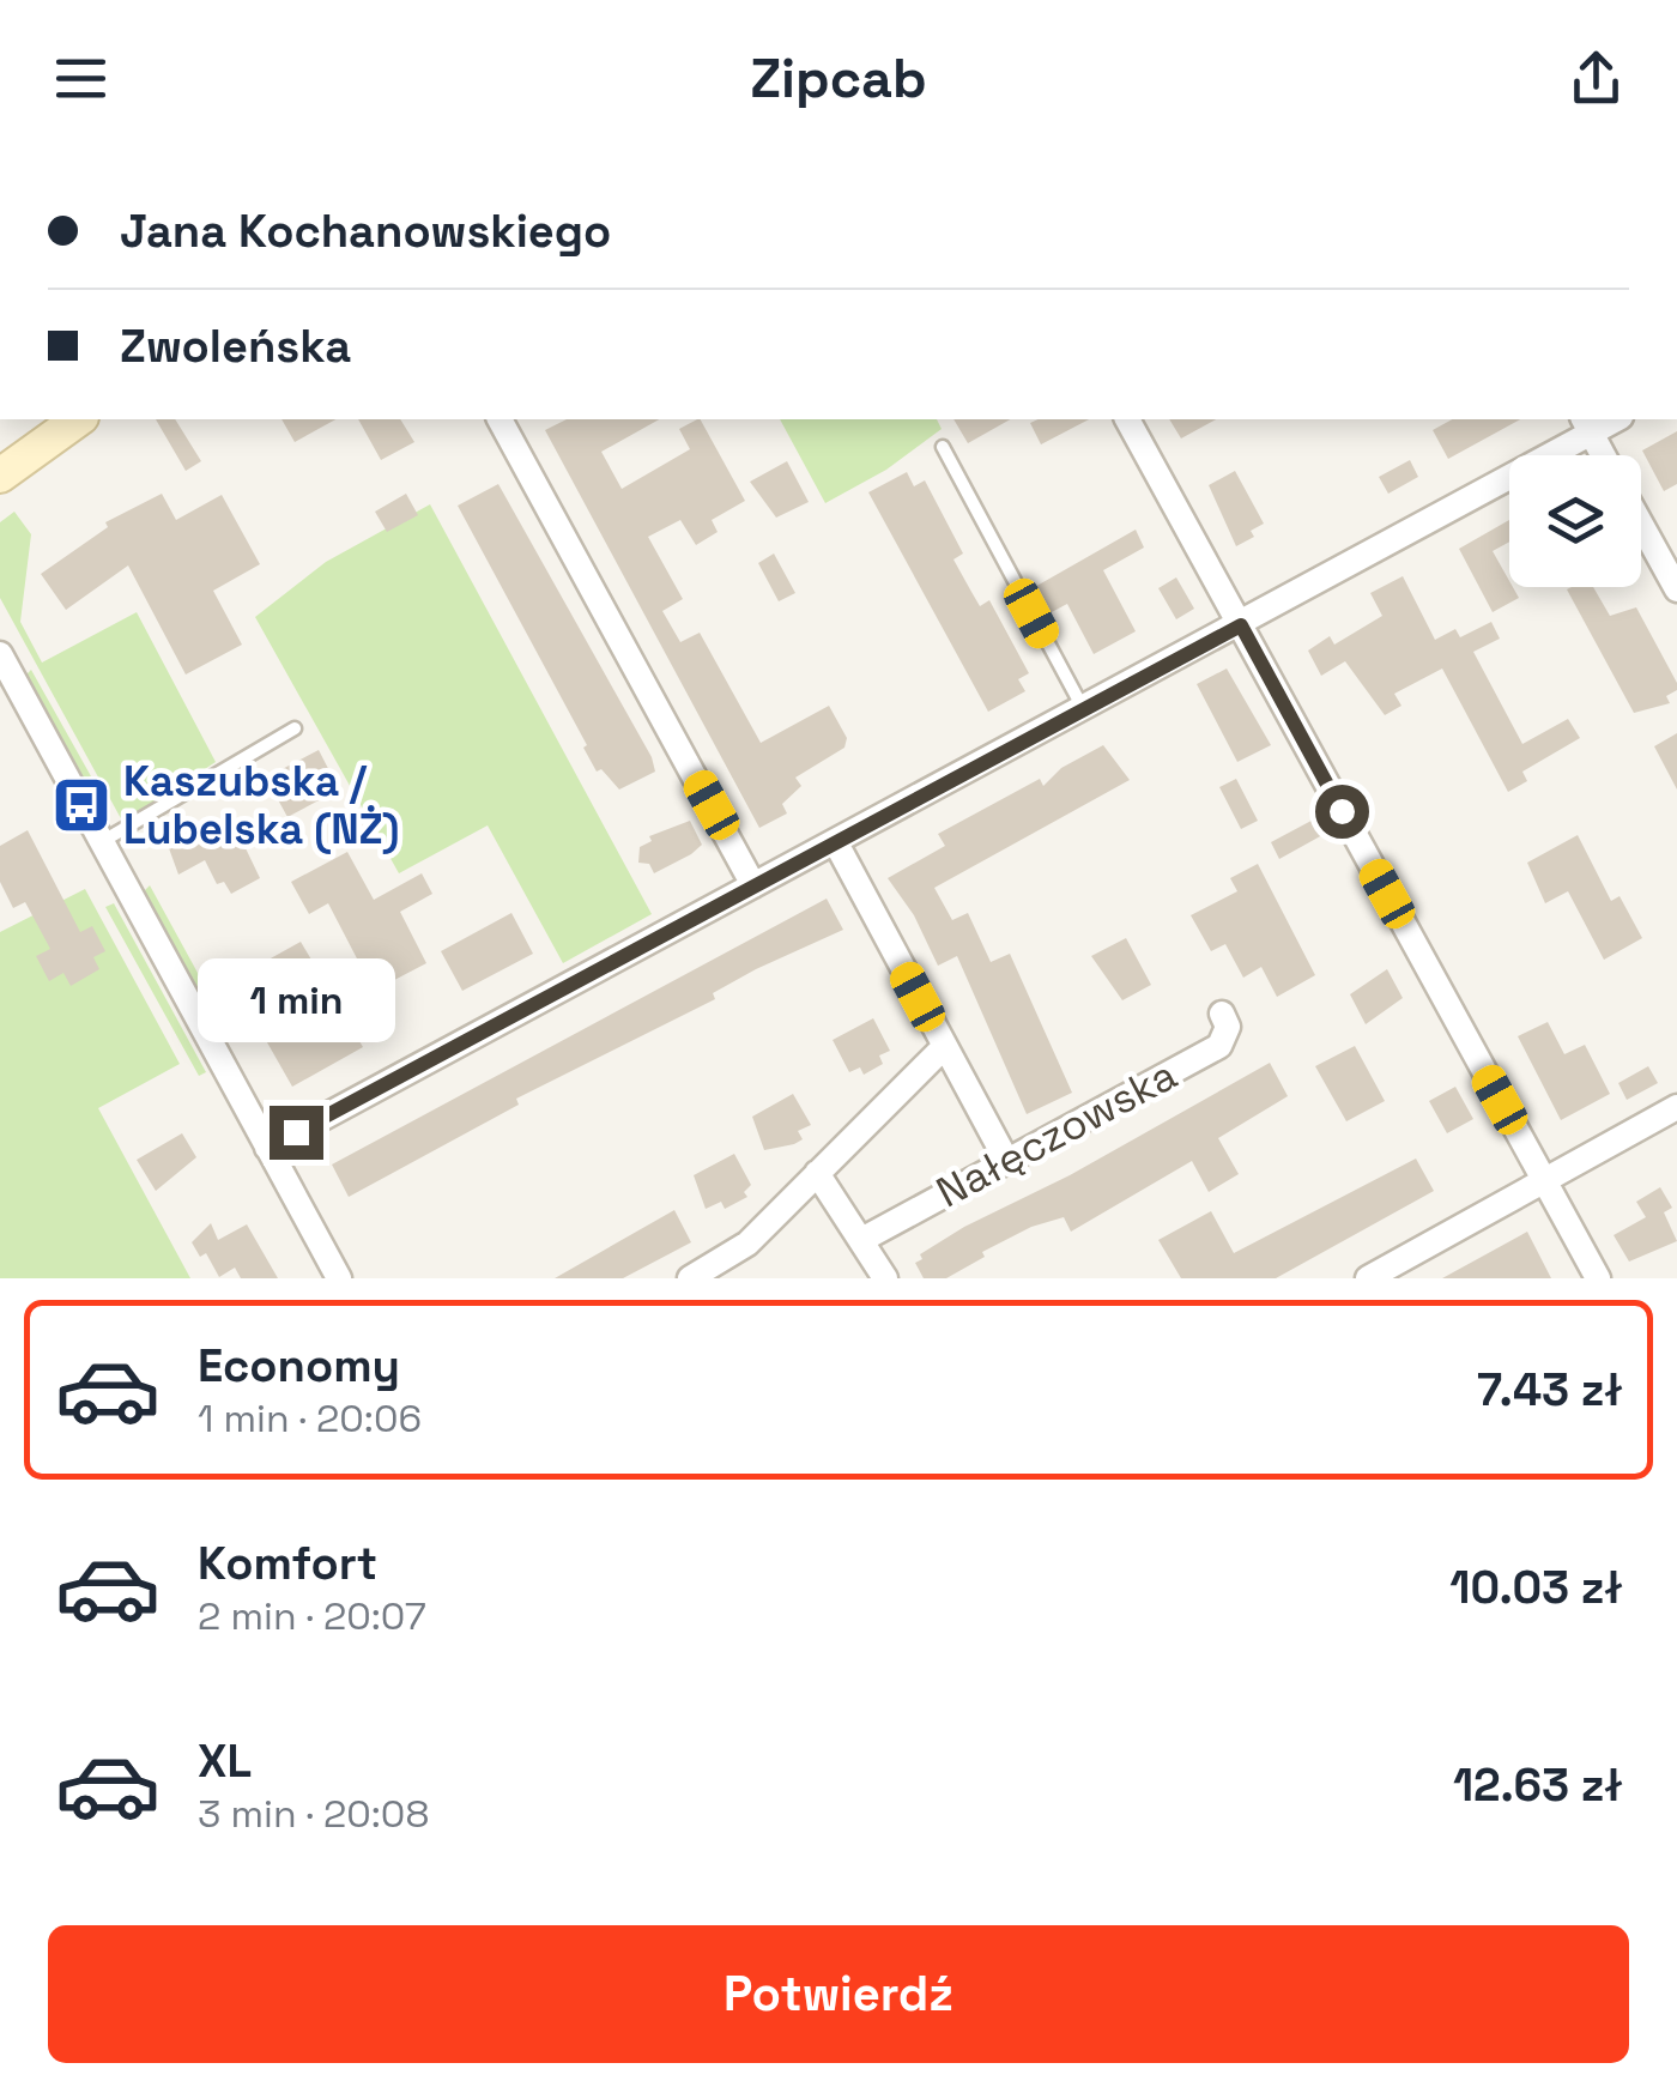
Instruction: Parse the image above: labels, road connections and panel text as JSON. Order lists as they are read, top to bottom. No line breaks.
{"streets":{"street":["Nałęczowska"]},"places":{"bus stop":["Kaszubska / Lubelska (NŻ)"]},"page":{"header":"Zipcab","banner":["Jana Kochanowskiego","Zwoleńska"],"bubble":"1 min","list":[{"name":"Economy","note":"1 min · 20:06","value":"7.43 zł"},{"name":"Komfort","note":"2 min · 20:07","value":"10.03 zł"},{"name":"XL","note":"3 min · 20:08","value":"12.63 zł"}],"buttons":"Potwierdź"}}
